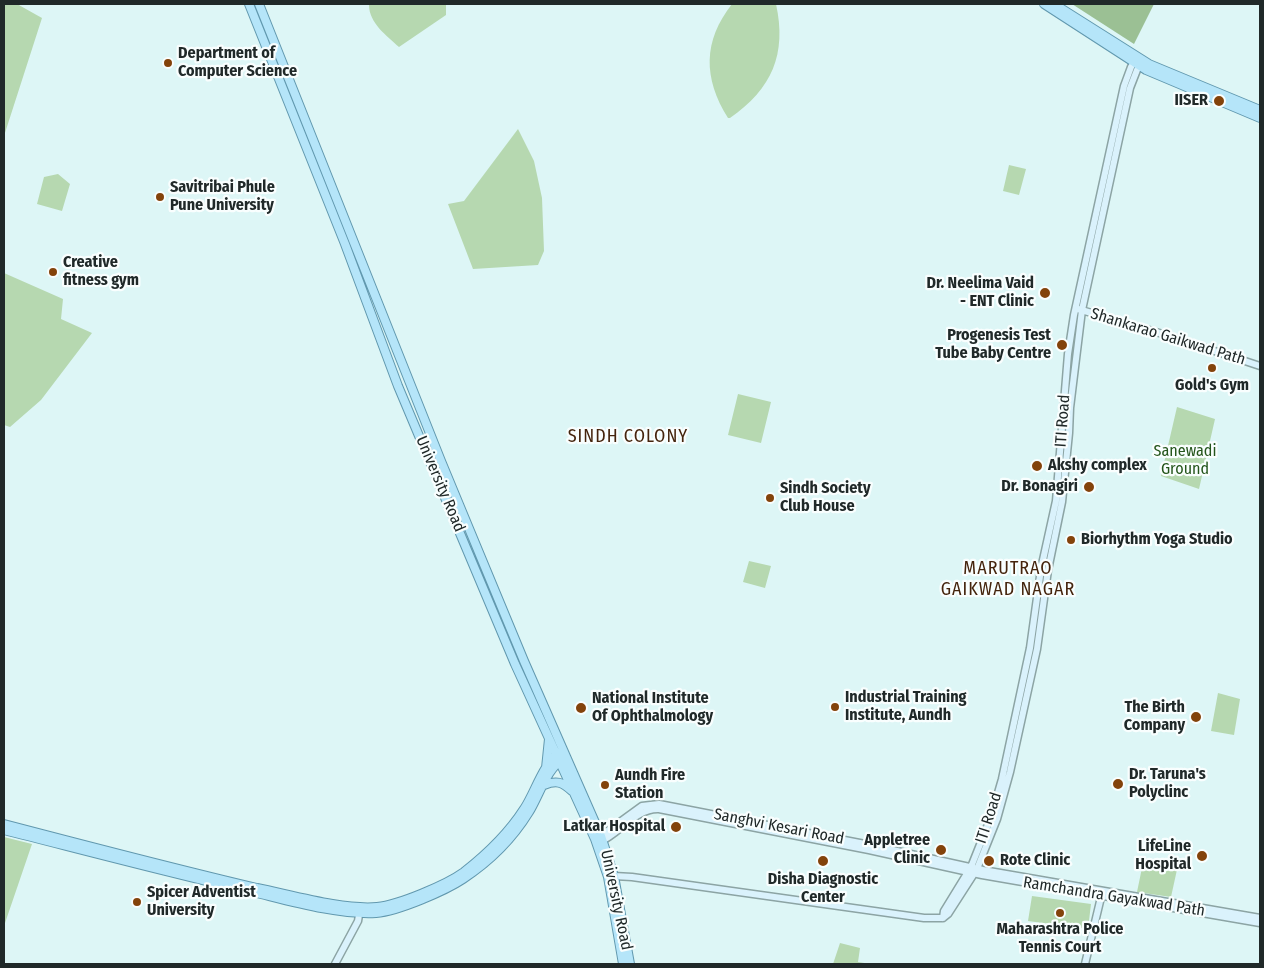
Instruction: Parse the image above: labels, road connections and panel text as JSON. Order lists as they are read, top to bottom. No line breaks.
{"streets":{"main road":["Shankarao Gaikwad Path","ITI Road","University Road","Sanghvi Kesari Road","Ramchandra Gayakwad Path"]},"crossings":[["Shankarao Gaikwad Path","ITI Road"],["ITI Road","University Road"],["ITI Road","Sanghvi Kesari Road"],["ITI Road","Ramchandra Gayakwad Path"],["University Road","Sanghvi Kesari Road"],["Sanghvi Kesari Road","Ramchandra Gayakwad Path"]],"districts":["SINDH COLONY","MARUTRAO GAIKWAD NAGAR"],"parks":["Sanewadi Ground"],"places":["Department of Computer Science","IISER","Savitribai Phule Pune University","Creative fitness gym","Dr. Neelima Vaid - ENT Clinic","Progenesis Test Tube Baby Centre","Gold's Gym","Akshy complex","Dr. Bonagiri","Sindh Society Club House","Biorhythm Yoga Studio","Industrial Training Institute, Aundh","National Institute Of Ophthalmology","The Birth Company","Dr. Taruna's Polyclinc","Aundh Fire Station","Latkar Hospital","Appletree Clinic","LifeLine Hospital","Disha Diagnostic Center","Rote Clinic","Spicer Adventist University","Maharashtra Police Tennis Court"]}
